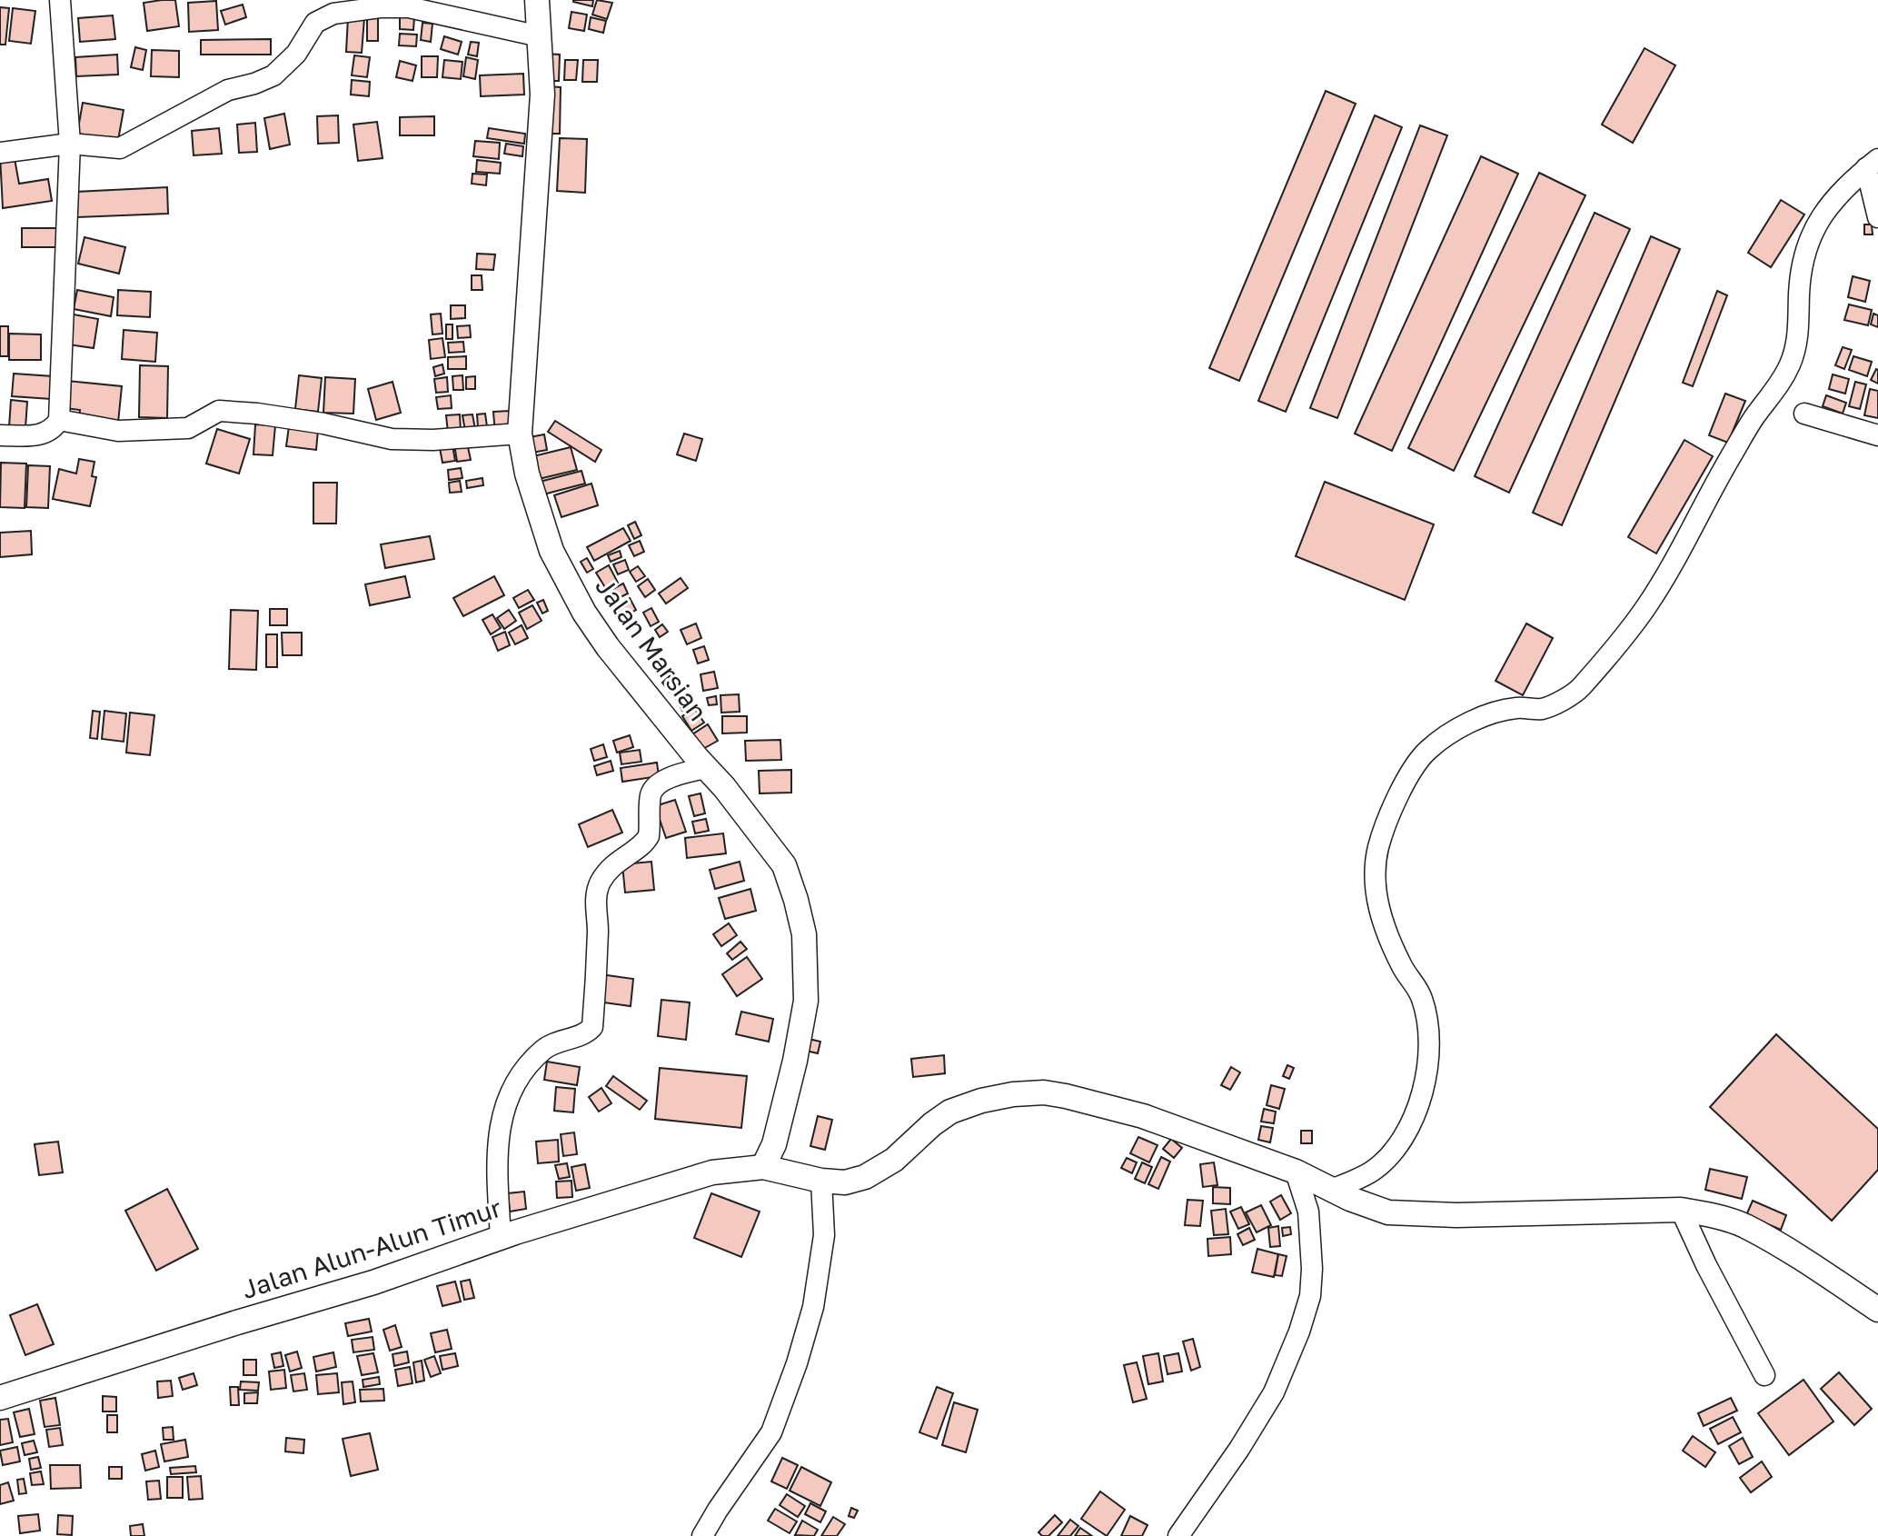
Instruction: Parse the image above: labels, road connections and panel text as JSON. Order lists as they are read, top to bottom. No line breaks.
{"streets":{"street":["Jalan Marsian","Jalan Alun-Alun Timur"]},"crossings":[["Jalan Marsian","Jalan Alun-Alun Timur"]]}
